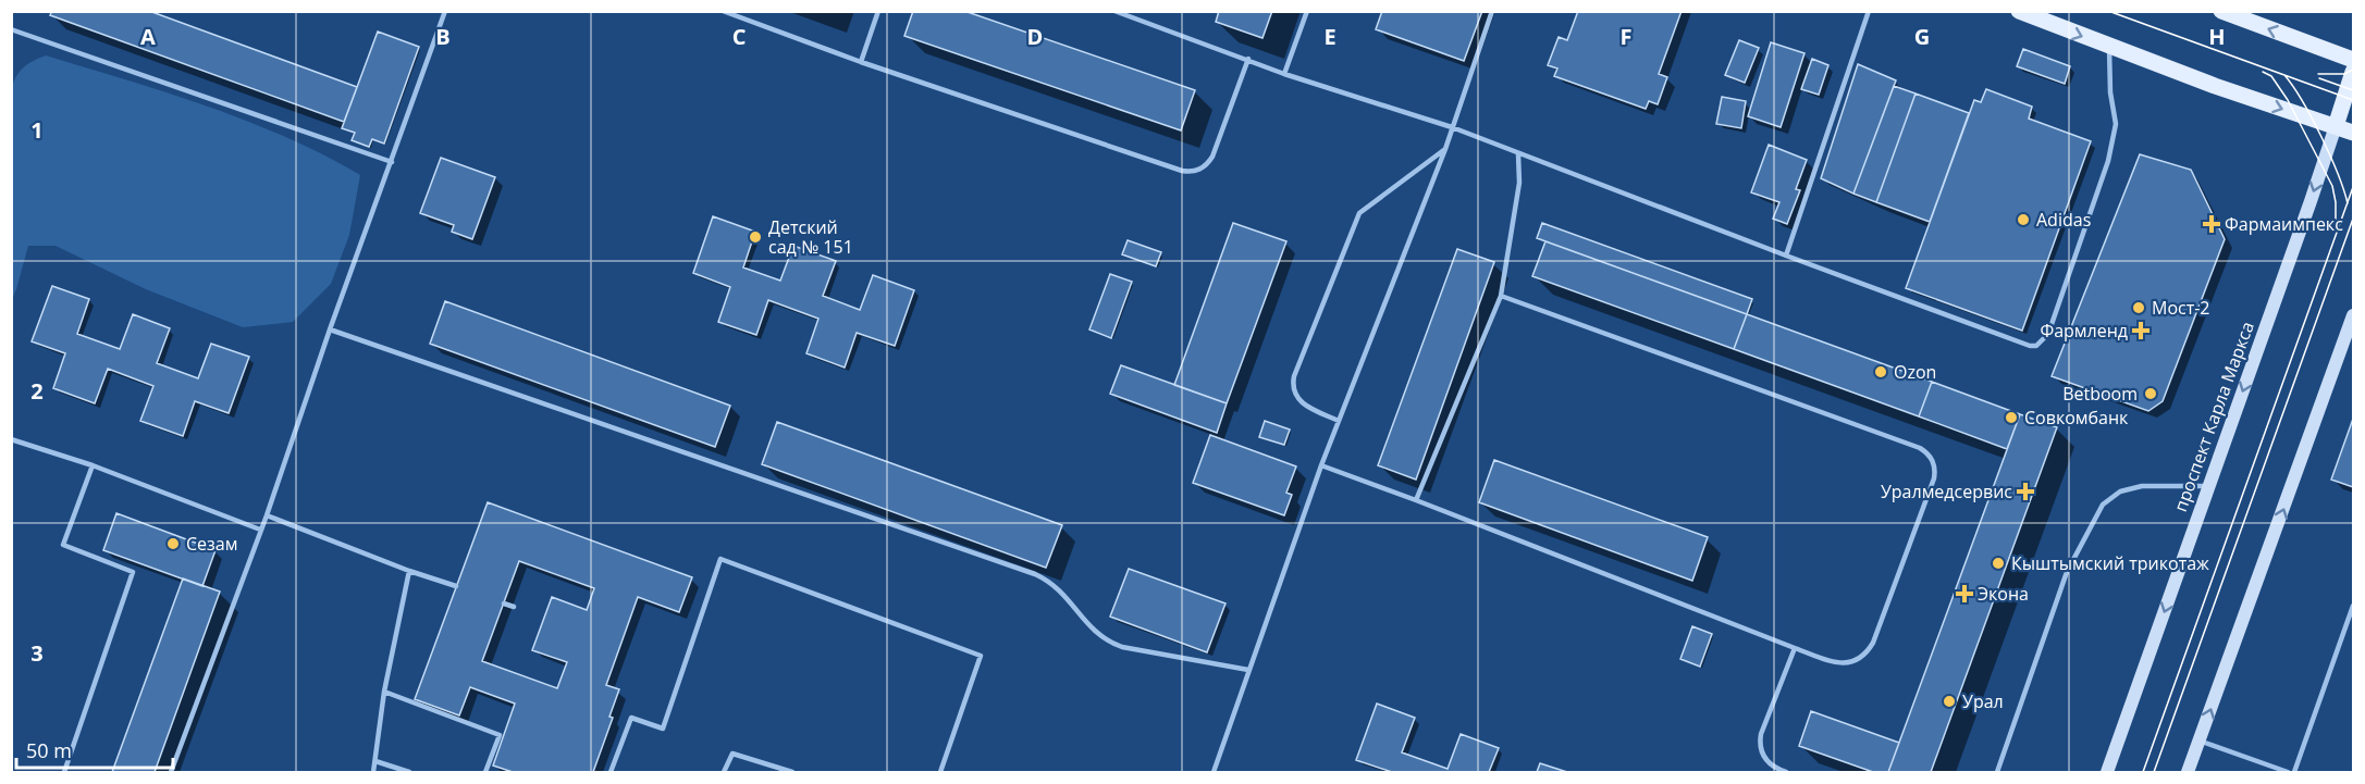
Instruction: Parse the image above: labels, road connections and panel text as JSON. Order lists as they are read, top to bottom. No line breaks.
{"streets":{"main road":["проспект Карла Маркса"]},"places":{"other":["Adidas","Детский сад № 151","Мост-2","Ozon","Betboom","Совкомбанк","Сезам","Кыштымский трикотаж","Урал"],"health":["Фармаимпекс","Фармленд","Уралмедсервис","Экона"]},"scale_bar":"50 m","grid":{"columns":["A","B","C","D","E","F","G","H"],"rows":["1","2","3"]}}
